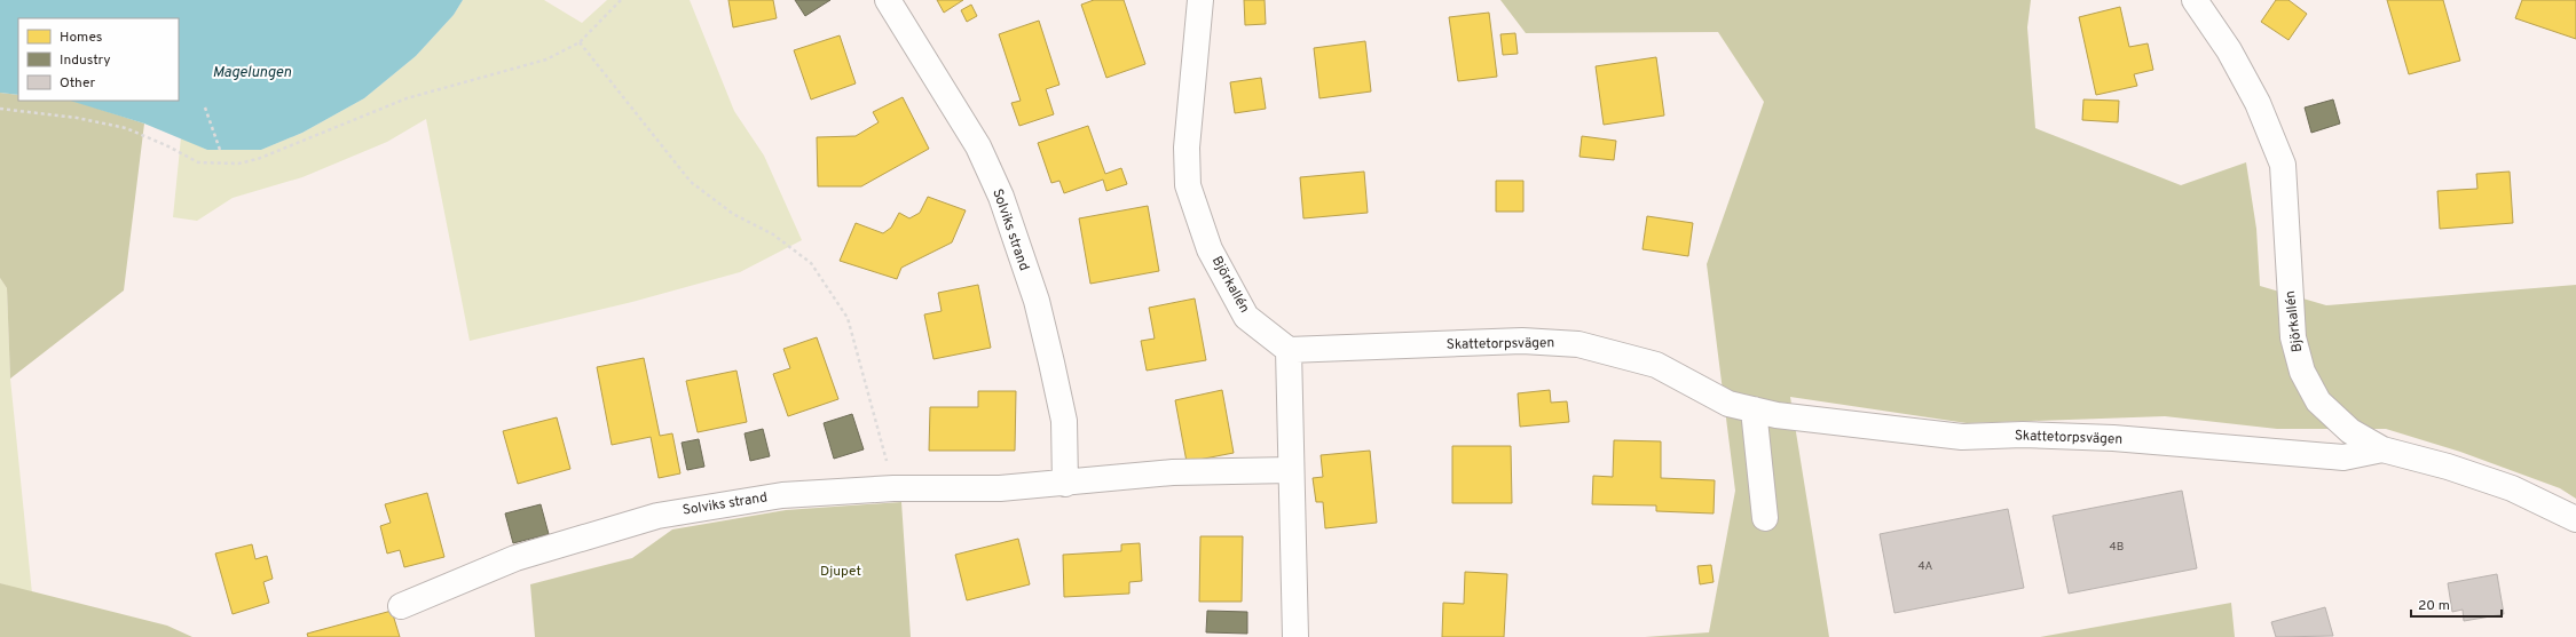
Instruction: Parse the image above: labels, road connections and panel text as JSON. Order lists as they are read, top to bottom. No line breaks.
{"streets":{"street":["Solviks strand","Björkallén","Skattetorpsvägen"]},"crossings":[["Björkallén","Skattetorpsvägen"]],"water":["Magelungen"],"parks":["Djupet"],"house_numbers":["4B","4A"],"legend":["Homes","Industry","Other"],"scale_bar":"20 m"}
